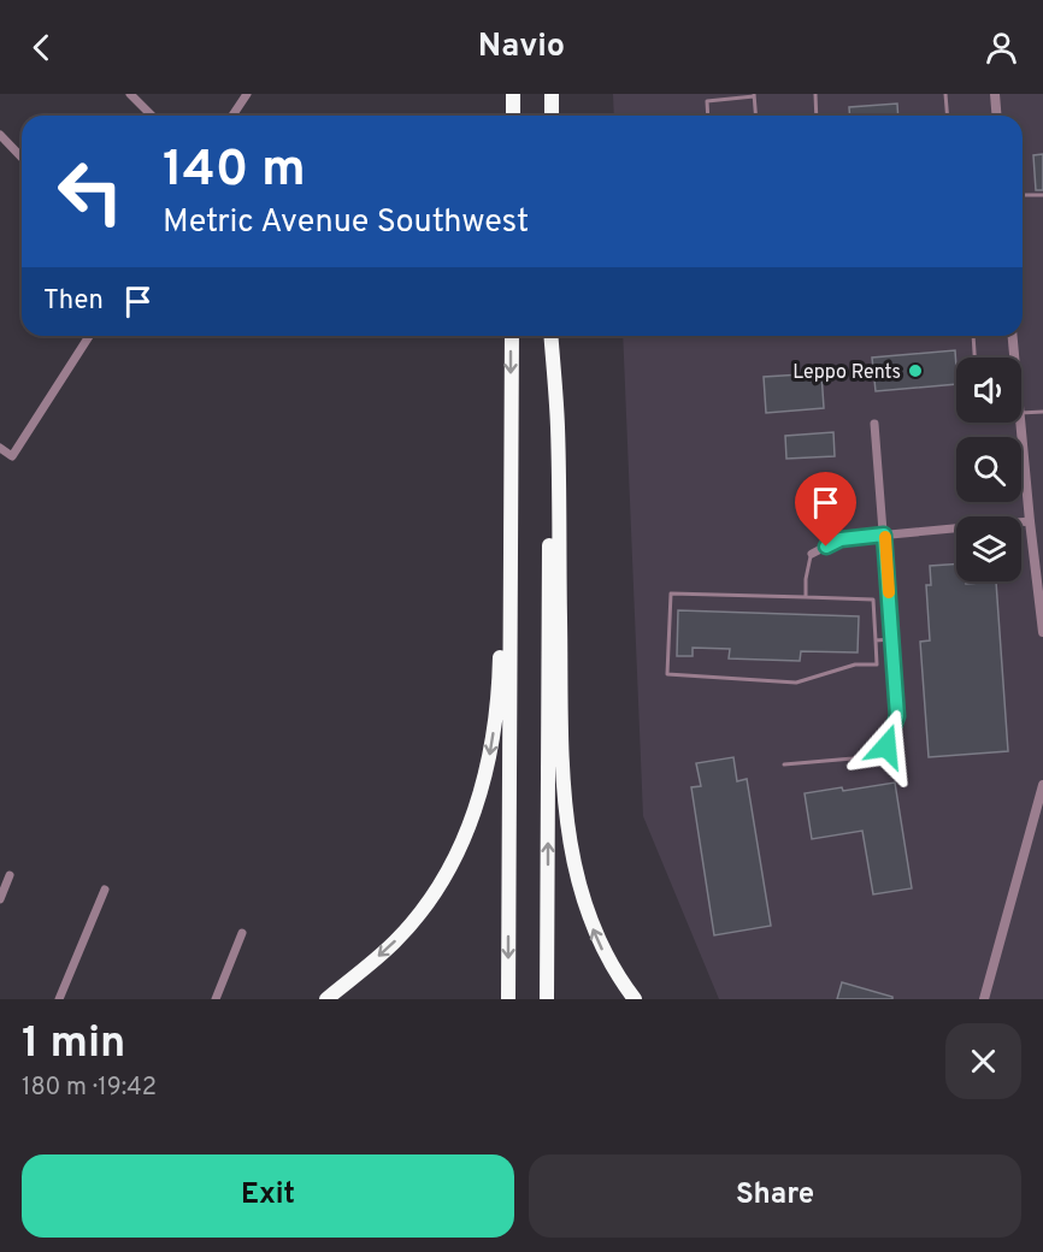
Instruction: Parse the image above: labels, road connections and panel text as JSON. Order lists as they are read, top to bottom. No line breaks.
{"places":["Leppo Rents"],"page":{"header":"Navio","turn":["140 m","Metric Avenue Southwest"],"then":"Then","heading":["1 min","180 m · 19:42"],"buttons":["Exit","Share"]}}
